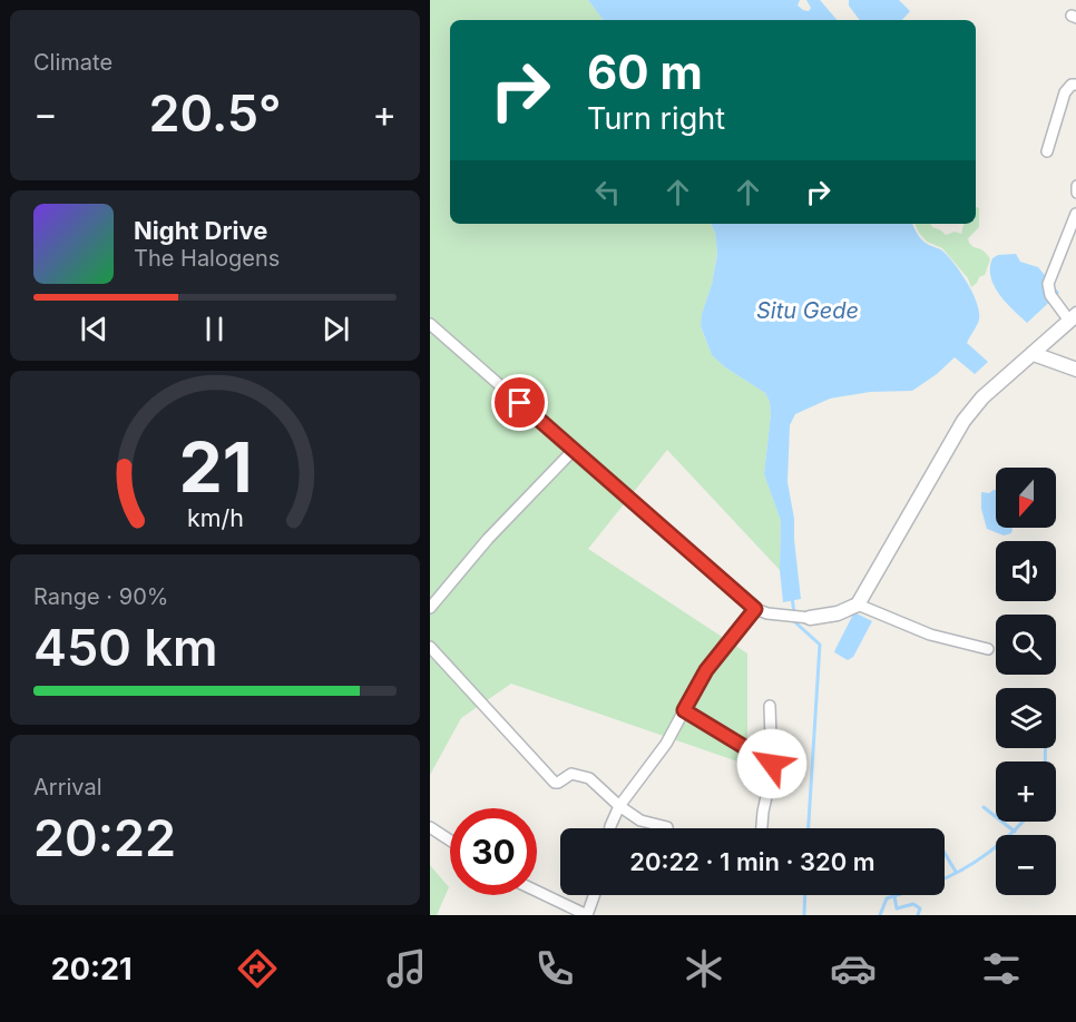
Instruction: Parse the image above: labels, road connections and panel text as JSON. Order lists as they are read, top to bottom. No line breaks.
{"water":["Situ Gede"],"north":"bottom","page":{"tile":["Climate",["Range · 90%","450 km"],["Arrival","20:22"]],"turn":["60 m","Turn right"],"heat":["−","20.5°","+"],"song":["Night Drive","The Halogens"],"map_buttons":["+","−"],"limit":"30","trip":"20:22 · 1 min · 320 m","tabs":"20:21","gauge":["21","km/h"]}}
